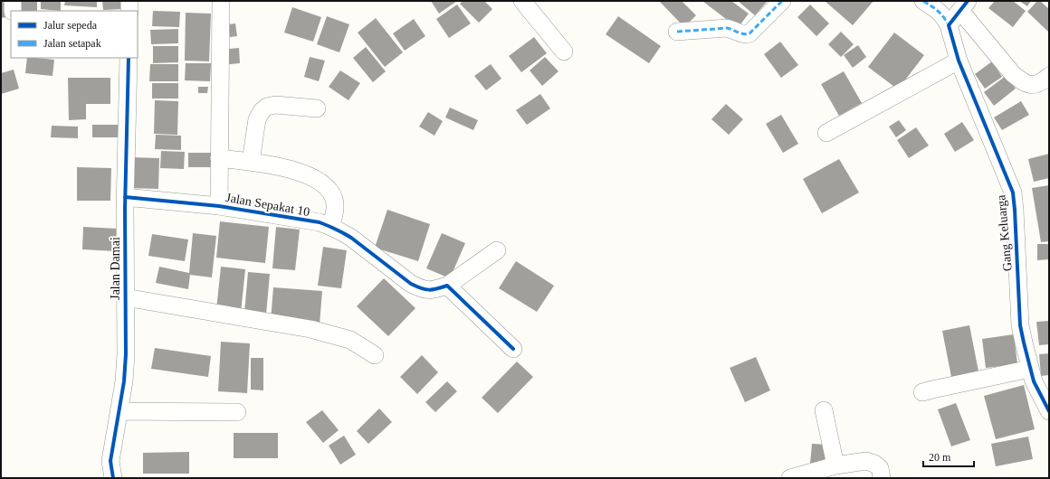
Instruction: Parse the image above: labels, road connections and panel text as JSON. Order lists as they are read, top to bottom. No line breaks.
{"streets":{"street":["Jalan Sepakat 10","Gang Keluarga","Jalan Damai"]},"crossings":[["Jalan Sepakat 10","Jalan Damai"]],"legend":["Jalur sepeda","Jalan setapak"],"scale_bar":"20 m"}
